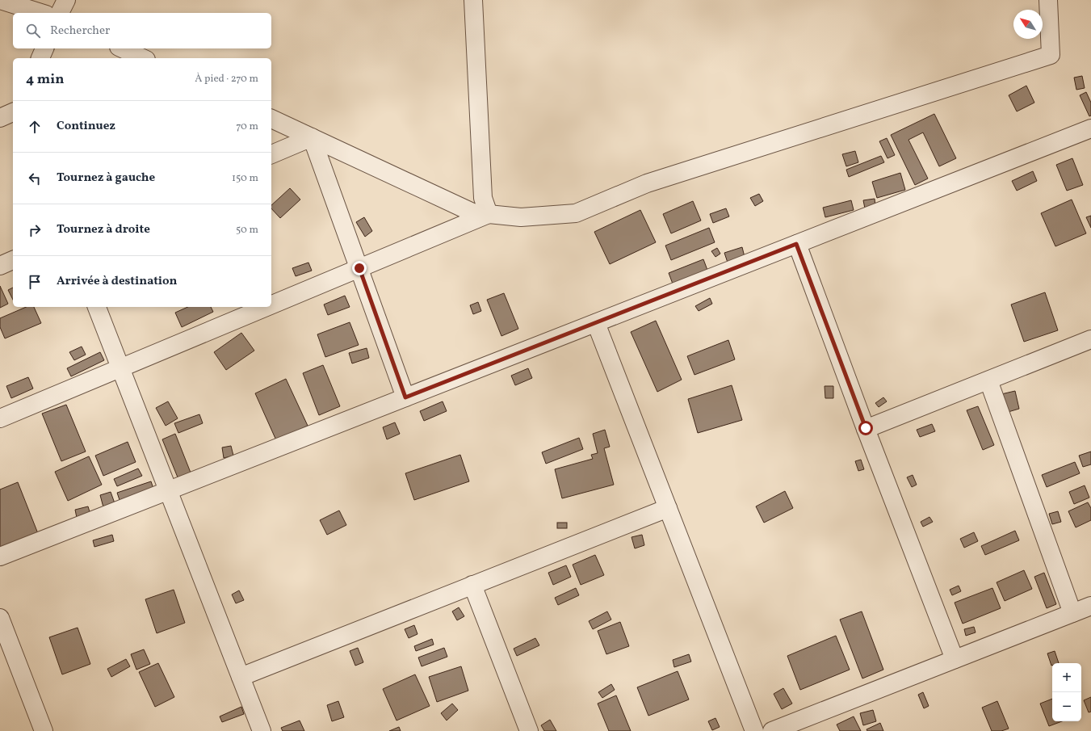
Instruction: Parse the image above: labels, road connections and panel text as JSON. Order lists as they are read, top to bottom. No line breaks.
{"north":"top left","page":{"search":"Rechercher","heading":["4 min","À pied · 270 m"],"list":[["Continuez","70 m"],["Tournez à gauche","150 m"],["Tournez à droite","50 m"],"Arrivée à destination"],"map_buttons":["+","−"]}}
